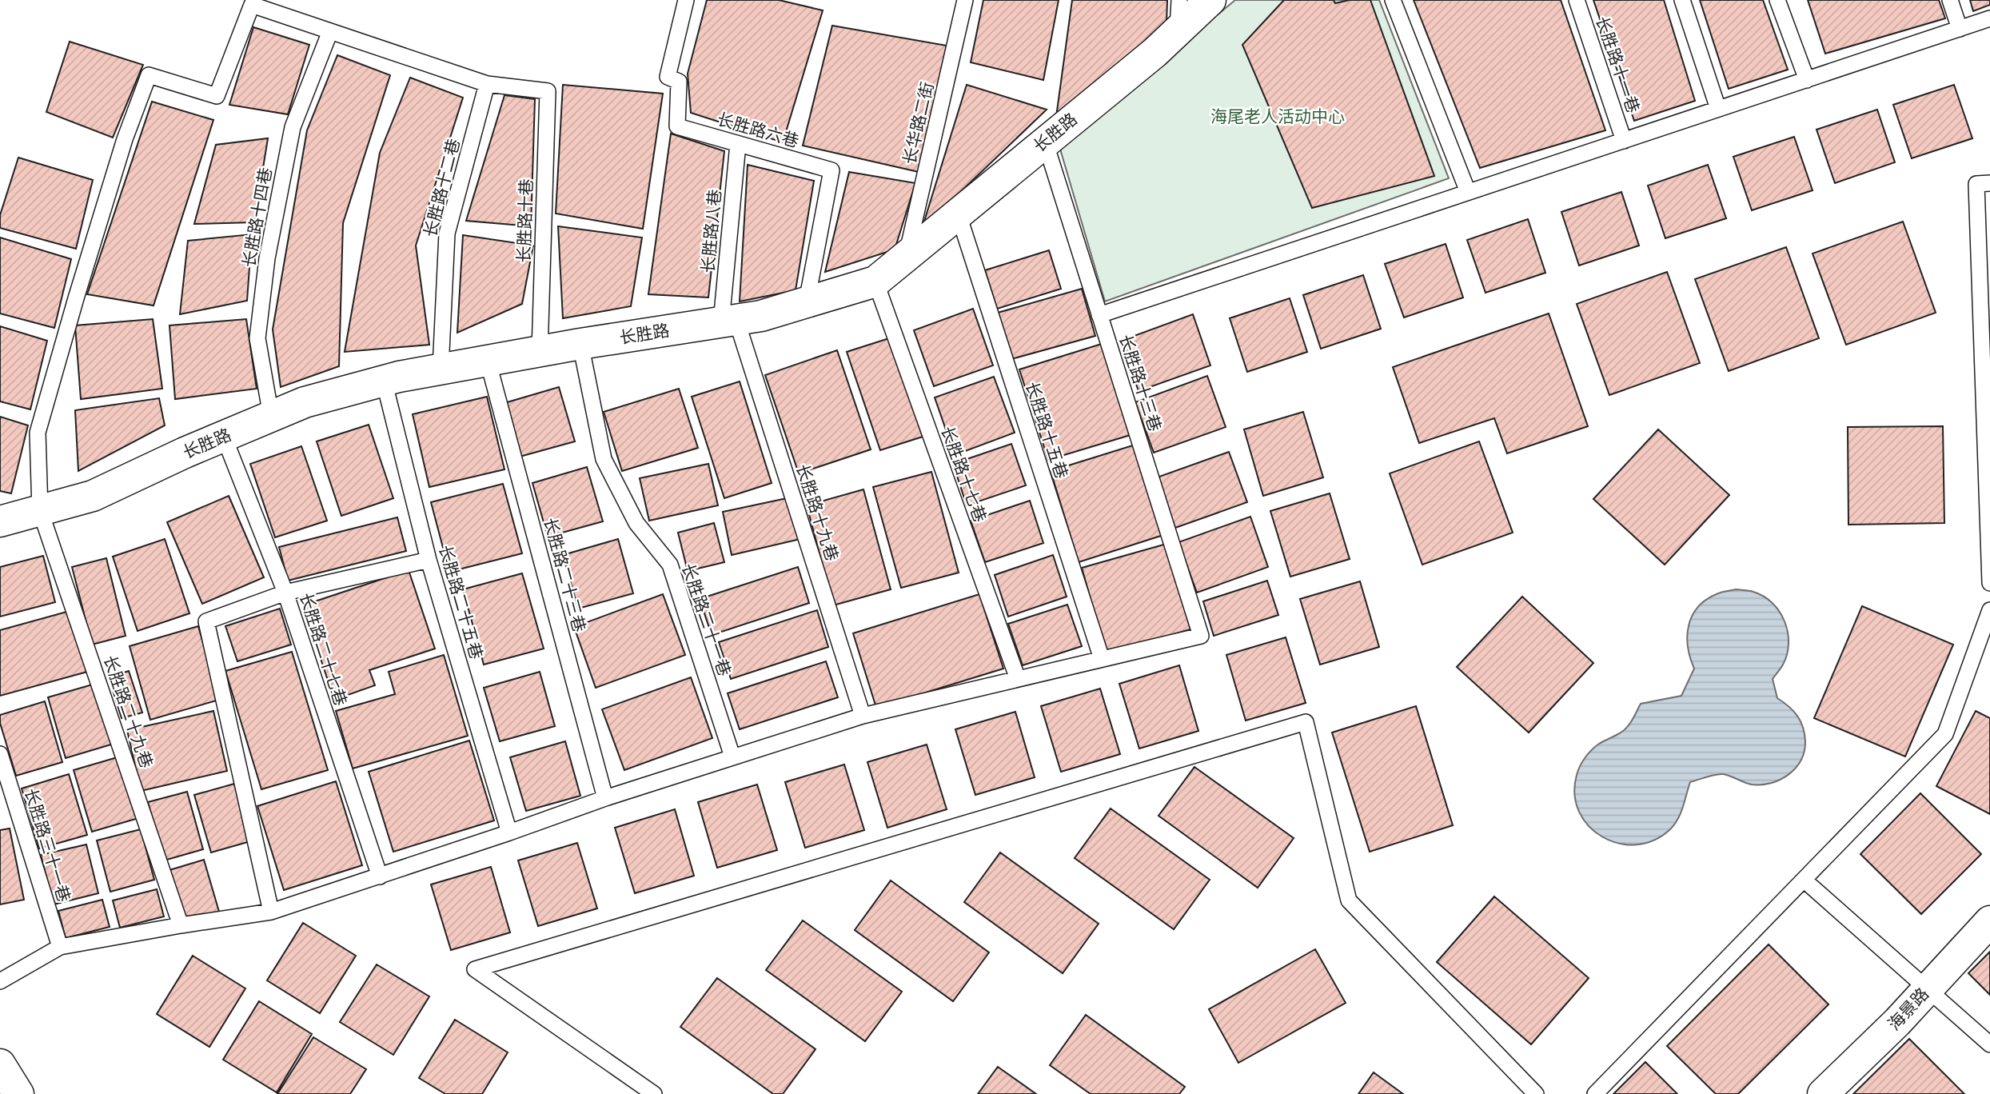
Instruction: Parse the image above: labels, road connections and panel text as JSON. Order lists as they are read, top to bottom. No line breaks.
{"streets":{"street":["长胜路","海景路"],"lane":["长胜路十一巷","长华路二街","长胜路六巷","长胜路十二巷","长胜路十四巷","长胜路十巷","长胜路八巷","长胜路十三巷","长胜路十五巷","长胜路十七巷","长胜路十九巷","长胜路二十三巷","长胜路二十五巷","长胜路二十一巷","长胜路二十七巷","长胜路二十九巷","长胜路三十一巷"]},"crossings":[["长华路二街","长胜路"],["长胜路六巷","长胜路"],["长胜路六巷","长胜路八巷"],["长胜路","长胜路十二巷"],["长胜路","长胜路十四巷"],["长胜路","长胜路十巷"],["长胜路","长胜路八巷"],["长胜路","长胜路十三巷"],["长胜路","长胜路十五巷"],["长胜路","长胜路十七巷"],["长胜路","长胜路十九巷"],["长胜路","长胜路二十三巷"],["长胜路","长胜路二十五巷"],["长胜路","长胜路二十一巷"],["长胜路","长胜路二十七巷"],["长胜路","长胜路二十九巷"],["长胜路十二巷","长胜路十巷"],["长胜路十四巷","长胜路二十九巷"],["长胜路八巷","长胜路十九巷"],["长胜路十三巷","长胜路十五巷"]],"parks":["海尾老人活动中心"]}
